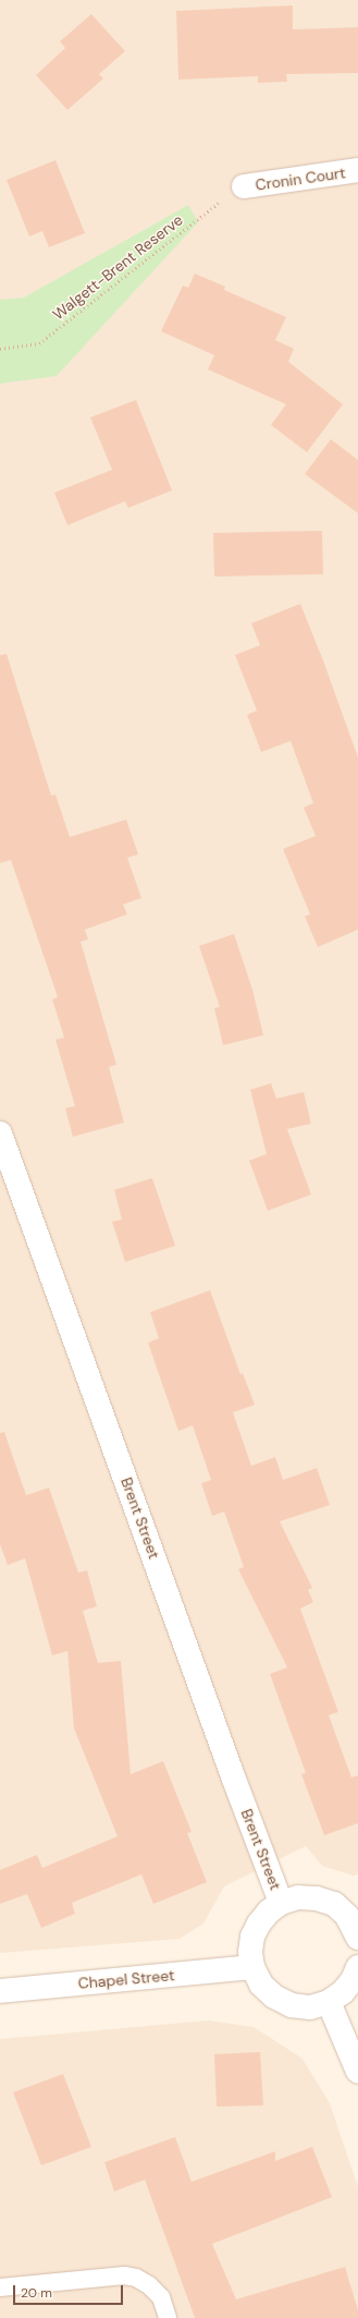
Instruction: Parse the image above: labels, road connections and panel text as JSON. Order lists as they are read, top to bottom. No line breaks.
{"streets":{"street":["Cronin Court","Brent Street","Chapel Street"],"path":["Walgett-Brent Reserve"]},"crossings":[["Cronin Court","Walgett-Brent Reserve"]],"scale_bar":"20 m"}
